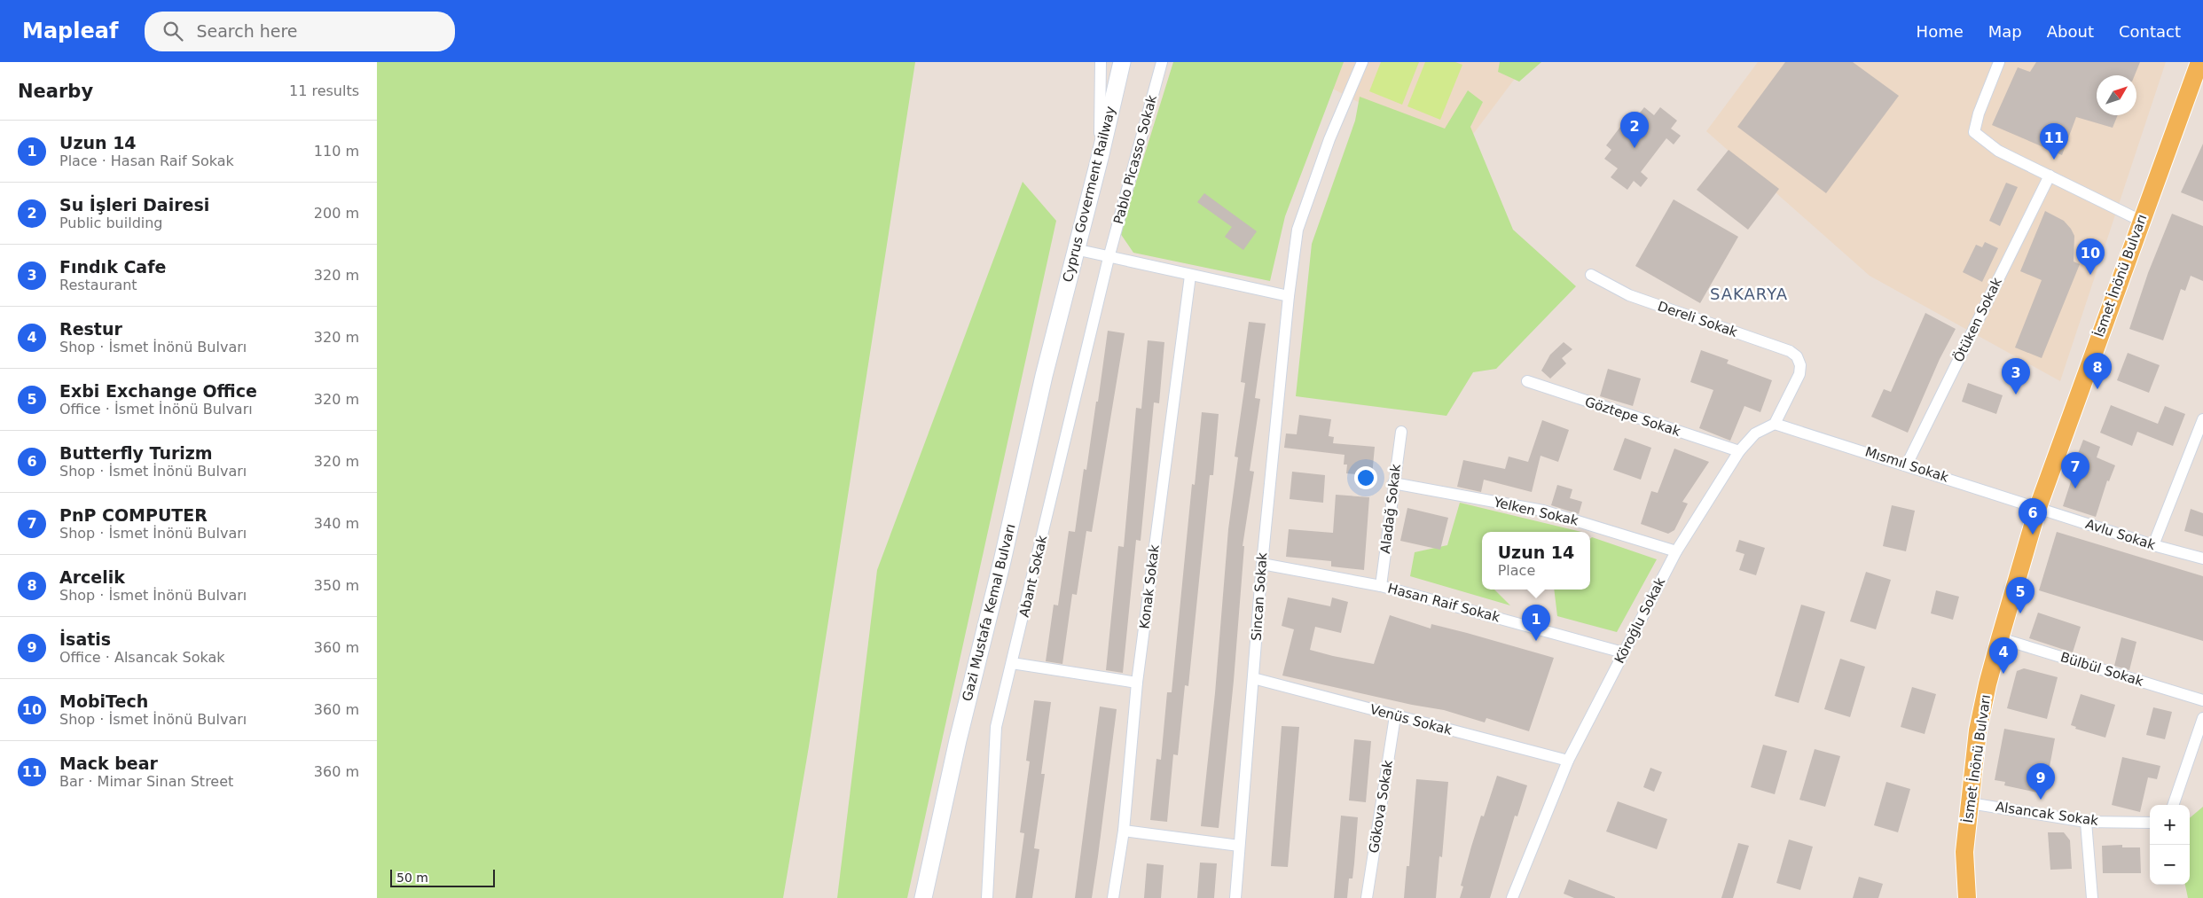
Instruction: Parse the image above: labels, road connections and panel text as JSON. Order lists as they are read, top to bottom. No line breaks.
{"streets":{"main road":["Cyprus Goverment Railway","İsmet İnönü Bulvarı","Gazi Mustafa Kemal Bulvarı"],"street":["Pablo Picasso Sokak","Dereli Sokak","Ötüken Sokak","Göztepe Sokak","Mısmıl Sokak","Aladağ Sokak","Yelken Sokak","Avlu Sokak","Abant Sokak","Konak Sokak","Sincan Sokak","Hasan Raif Sokak","Köroğlu Sokak","Bülbül Sokak","Venüs Sokak","Gökova Sokak","Alsancak Sokak"]},"crossings":[["Pablo Picasso Sokak","Abant Sokak"],["Cyprus Goverment Railway","Gazi Mustafa Kemal Bulvarı"],["İsmet İnönü Bulvarı","Mısmıl Sokak"],["İsmet İnönü Bulvarı","Avlu Sokak"],["İsmet İnönü Bulvarı","Bülbül Sokak"],["İsmet İnönü Bulvarı","Alsancak Sokak"],["Dereli Sokak","Mısmıl Sokak"],["Dereli Sokak","Köroğlu Sokak"],["Ötüken Sokak","Mısmıl Sokak"],["Göztepe Sokak","Köroğlu Sokak"],["Mısmıl Sokak","Avlu Sokak"],["Mısmıl Sokak","Köroğlu Sokak"],["Aladağ Sokak","Yelken Sokak"],["Aladağ Sokak","Hasan Raif Sokak"],["Yelken Sokak","Köroğlu Sokak"],["Sincan Sokak","Hasan Raif Sokak"],["Sincan Sokak","Venüs Sokak"],["Hasan Raif Sokak","Köroğlu Sokak"],["Köroğlu Sokak","Venüs Sokak"],["Venüs Sokak","Gökova Sokak"]],"districts":["SAKARYA"],"scale_bar":"50 m","north":"top right","page":{"header":"Mapleaf","search":"Search here","nav":["Home","Map","About","Contact"],"heading":["Nearby","11 results"],"pins":["2","11","10","8","3","7","6","5","1","4","9"],"list":[{"mark":"1","name":"Uzun 14","note":"Place · Hasan Raif Sokak","value":"110 m"},{"mark":"2","name":"Su İşleri Dairesi","note":"Public building","value":"200 m"},{"mark":"3","name":"Fındık Cafe","note":"Restaurant","value":"320 m"},{"mark":"4","name":"Restur","note":"Shop · İsmet İnönü Bulvarı","value":"320 m"},{"mark":"5","name":"Exbi Exchange Office","note":"Office · İsmet İnönü Bulvarı","value":"320 m"},{"mark":"6","name":"Butterfly Turizm","note":"Shop · İsmet İnönü Bulvarı","value":"320 m"},{"mark":"7","name":"PnP COMPUTER","note":"Shop · İsmet İnönü Bulvarı","value":"340 m"},{"mark":"8","name":"Arcelik","note":"Shop · İsmet İnönü Bulvarı","value":"350 m"},{"mark":"9","name":"İsatis","note":"Office · Alsancak Sokak","value":"360 m"},{"mark":"10","name":"MobiTech","note":"Shop · İsmet İnönü Bulvarı","value":"360 m"},{"mark":"11","name":"Mack bear","note":"Bar · Mimar Sinan Street","value":"360 m"}],"popup":["Uzun 14","Place"],"map_buttons":["+","−"],"scale":"50 m"}}
